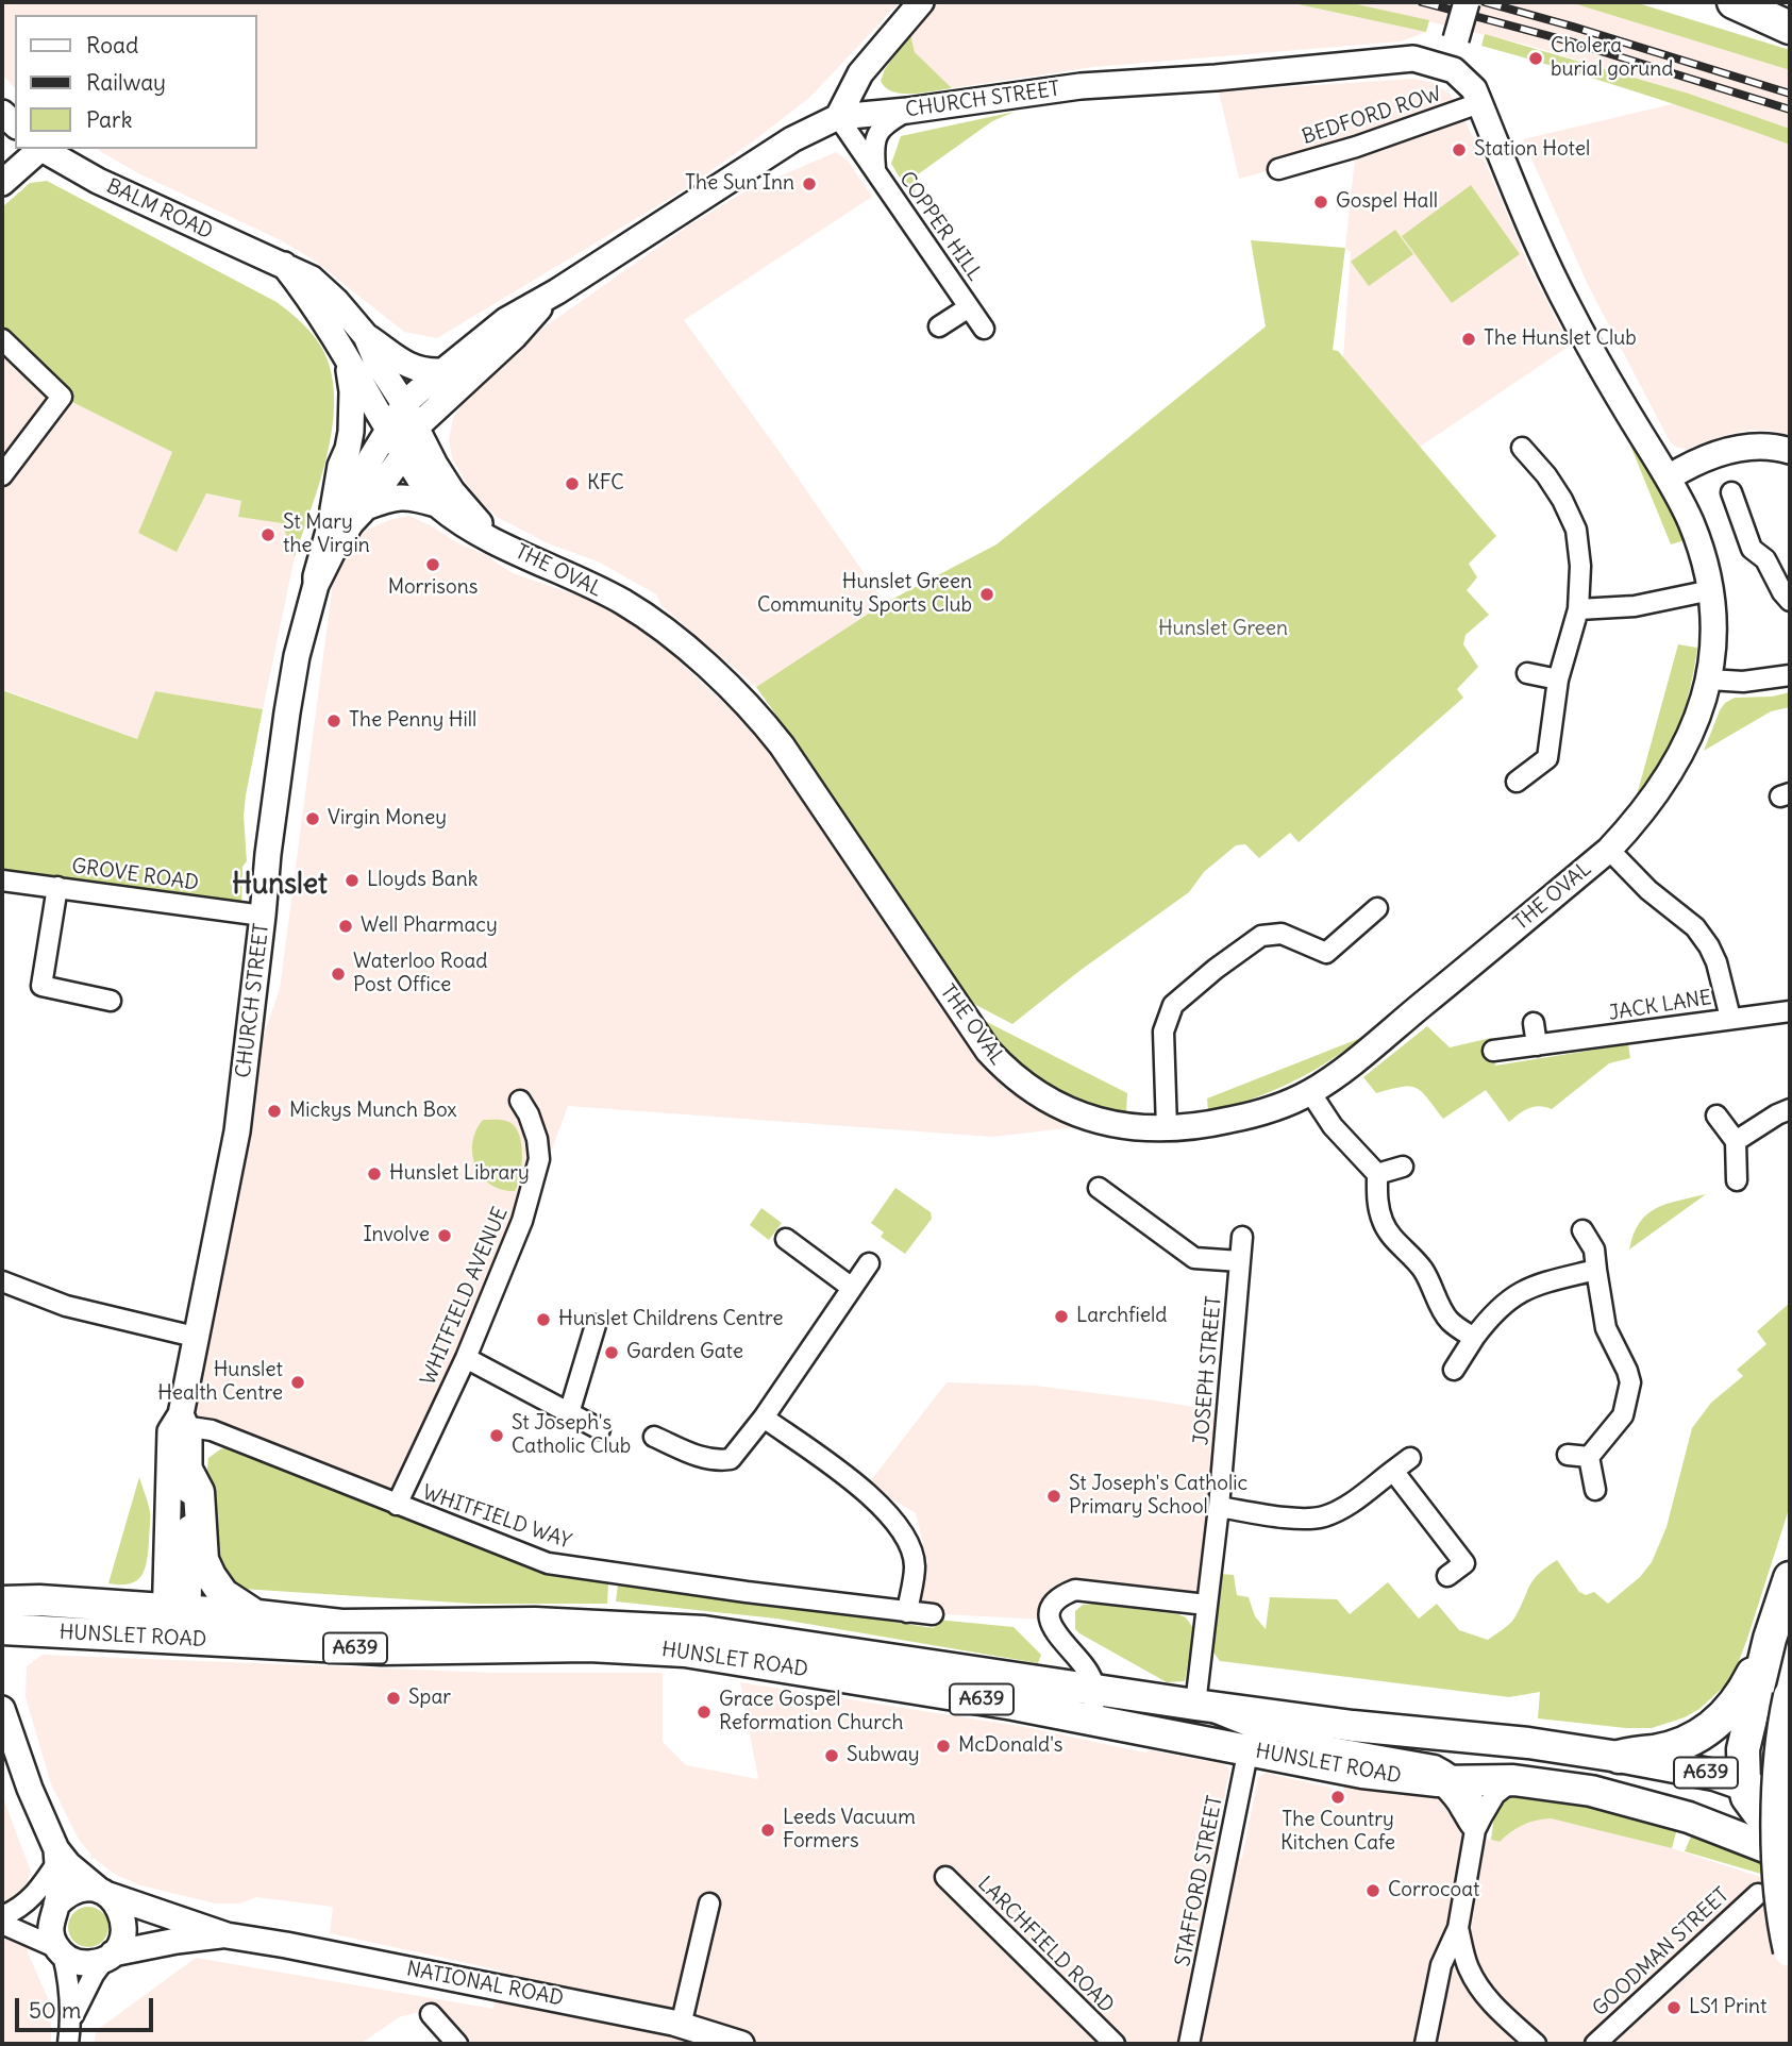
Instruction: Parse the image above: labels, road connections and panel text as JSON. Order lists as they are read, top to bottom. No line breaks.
{"streets":{"main road":["HUNSLET ROAD","A639"],"street":["CHURCH STREET","BEDFORD ROW","BALM ROAD","COPPER HILL","THE OVAL","GROVE ROAD","JACK LANE","WHITFIELD AVENUE","JOSEPH STREET","WHITFIELD WAY","STAFFORD STREET","LARCHFIELD ROAD","GOODMAN STREET","NATIONAL ROAD"]},"crossings":[["CHURCH STREET","BALM ROAD"],["CHURCH STREET","COPPER HILL"],["CHURCH STREET","THE OVAL"],["CHURCH STREET","GROVE ROAD"],["CHURCH STREET","WHITFIELD WAY"],["CHURCH STREET","HUNSLET ROAD"],["BEDFORD ROW","THE OVAL"],["BALM ROAD","THE OVAL"],["WHITFIELD AVENUE","WHITFIELD WAY"],["JOSEPH STREET","HUNSLET ROAD"],["HUNSLET ROAD","STAFFORD STREET"]],"districts":["Hunslet"],"parks":["Hunslet Green"],"places":["Cholera burial gorund","Station Hotel","The Sun Inn","Gospel Hall","The Hunslet Club","KFC","St Mary the Virgin","Morrisons","Hunslet Green Community Sports Club","The Penny Hill","Virgin Money","Lloyds Bank","Well Pharmacy","Waterloo Road Post Office","Mickys Munch Box","Hunslet Library","Involve","Larchfield","Hunslet Childrens Centre","Garden Gate","Hunslet Health Centre","St Joseph's Catholic Club","St Joseph's Catholic Primary School","Spar","Grace Gospel Reformation Church","McDonald's","Subway","The Country Kitchen Cafe","Leeds Vacuum Formers","Corrocoat","LS1 Print"],"legend":["Road","Railway","Park"],"scale_bar":"50 m"}
